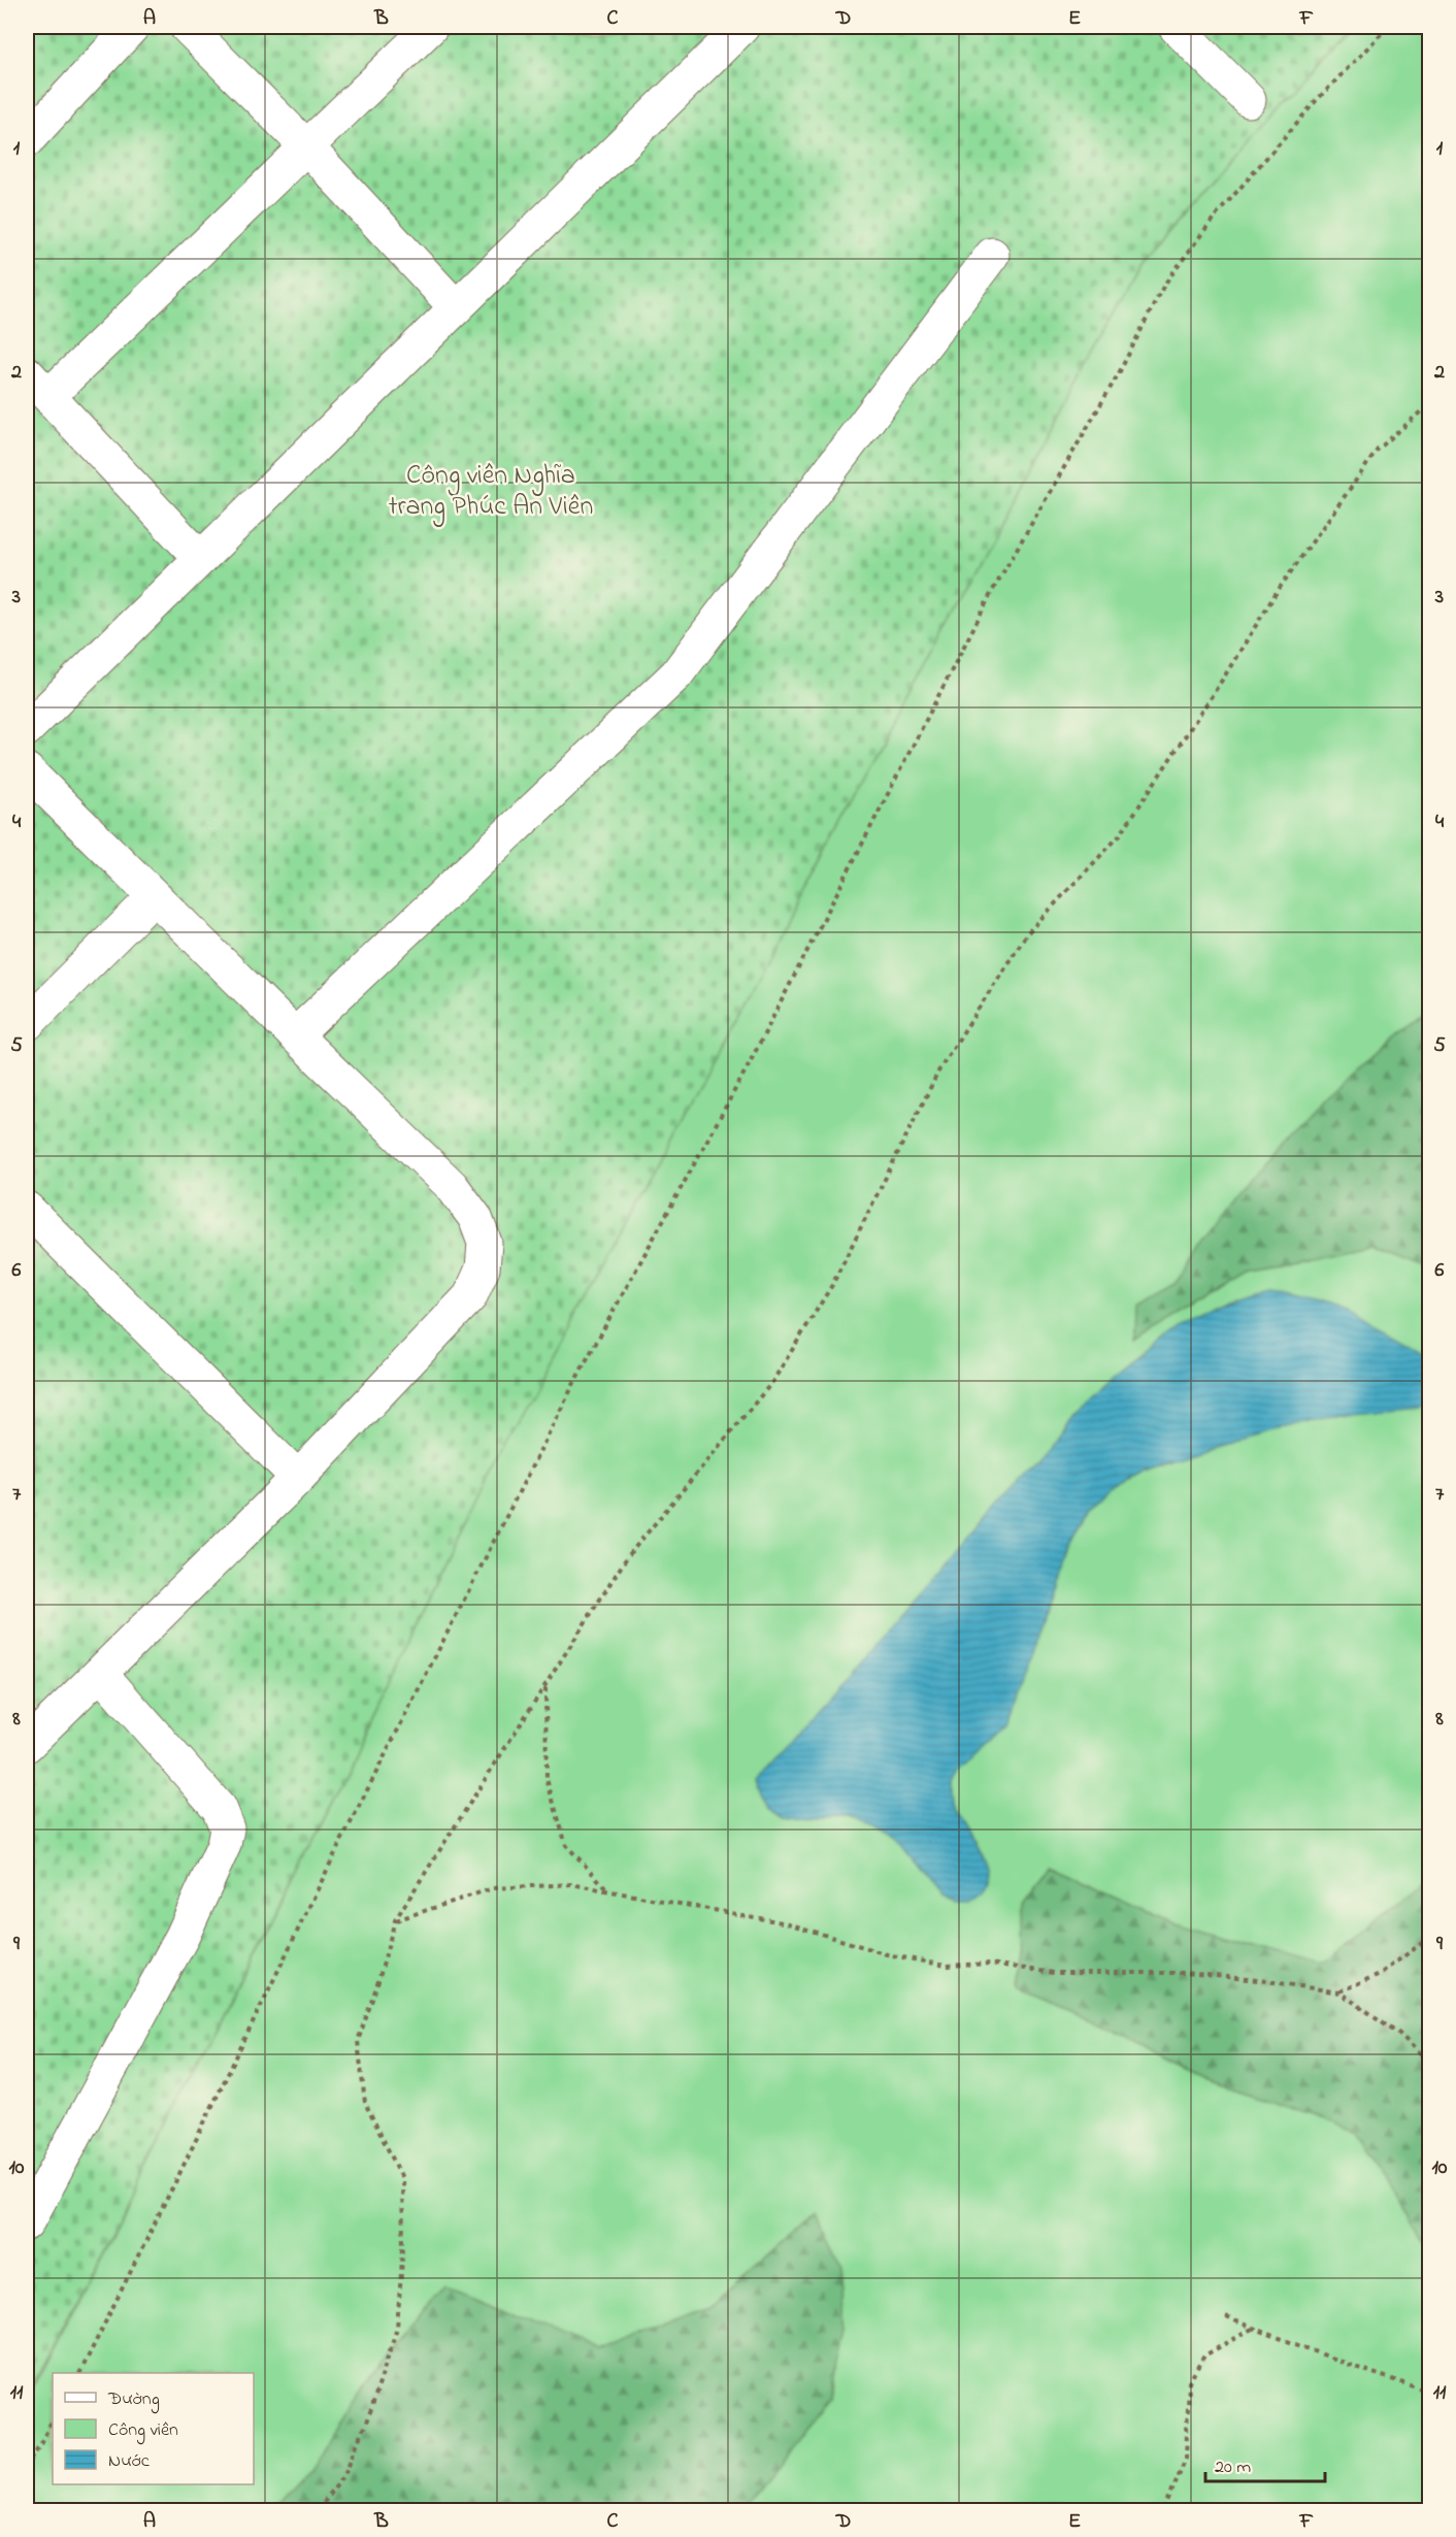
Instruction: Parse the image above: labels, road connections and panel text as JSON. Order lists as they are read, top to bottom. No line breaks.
{"parks":["Công viên Nghĩa trang Phúc An Viên"],"legend":["Đường","Công viên","Nước"],"scale_bar":"20 m","grid":{"columns":["A","B","C","D","E","F"],"rows":["1","2","3","4","5","6","7","8","9","10","11"]}}
